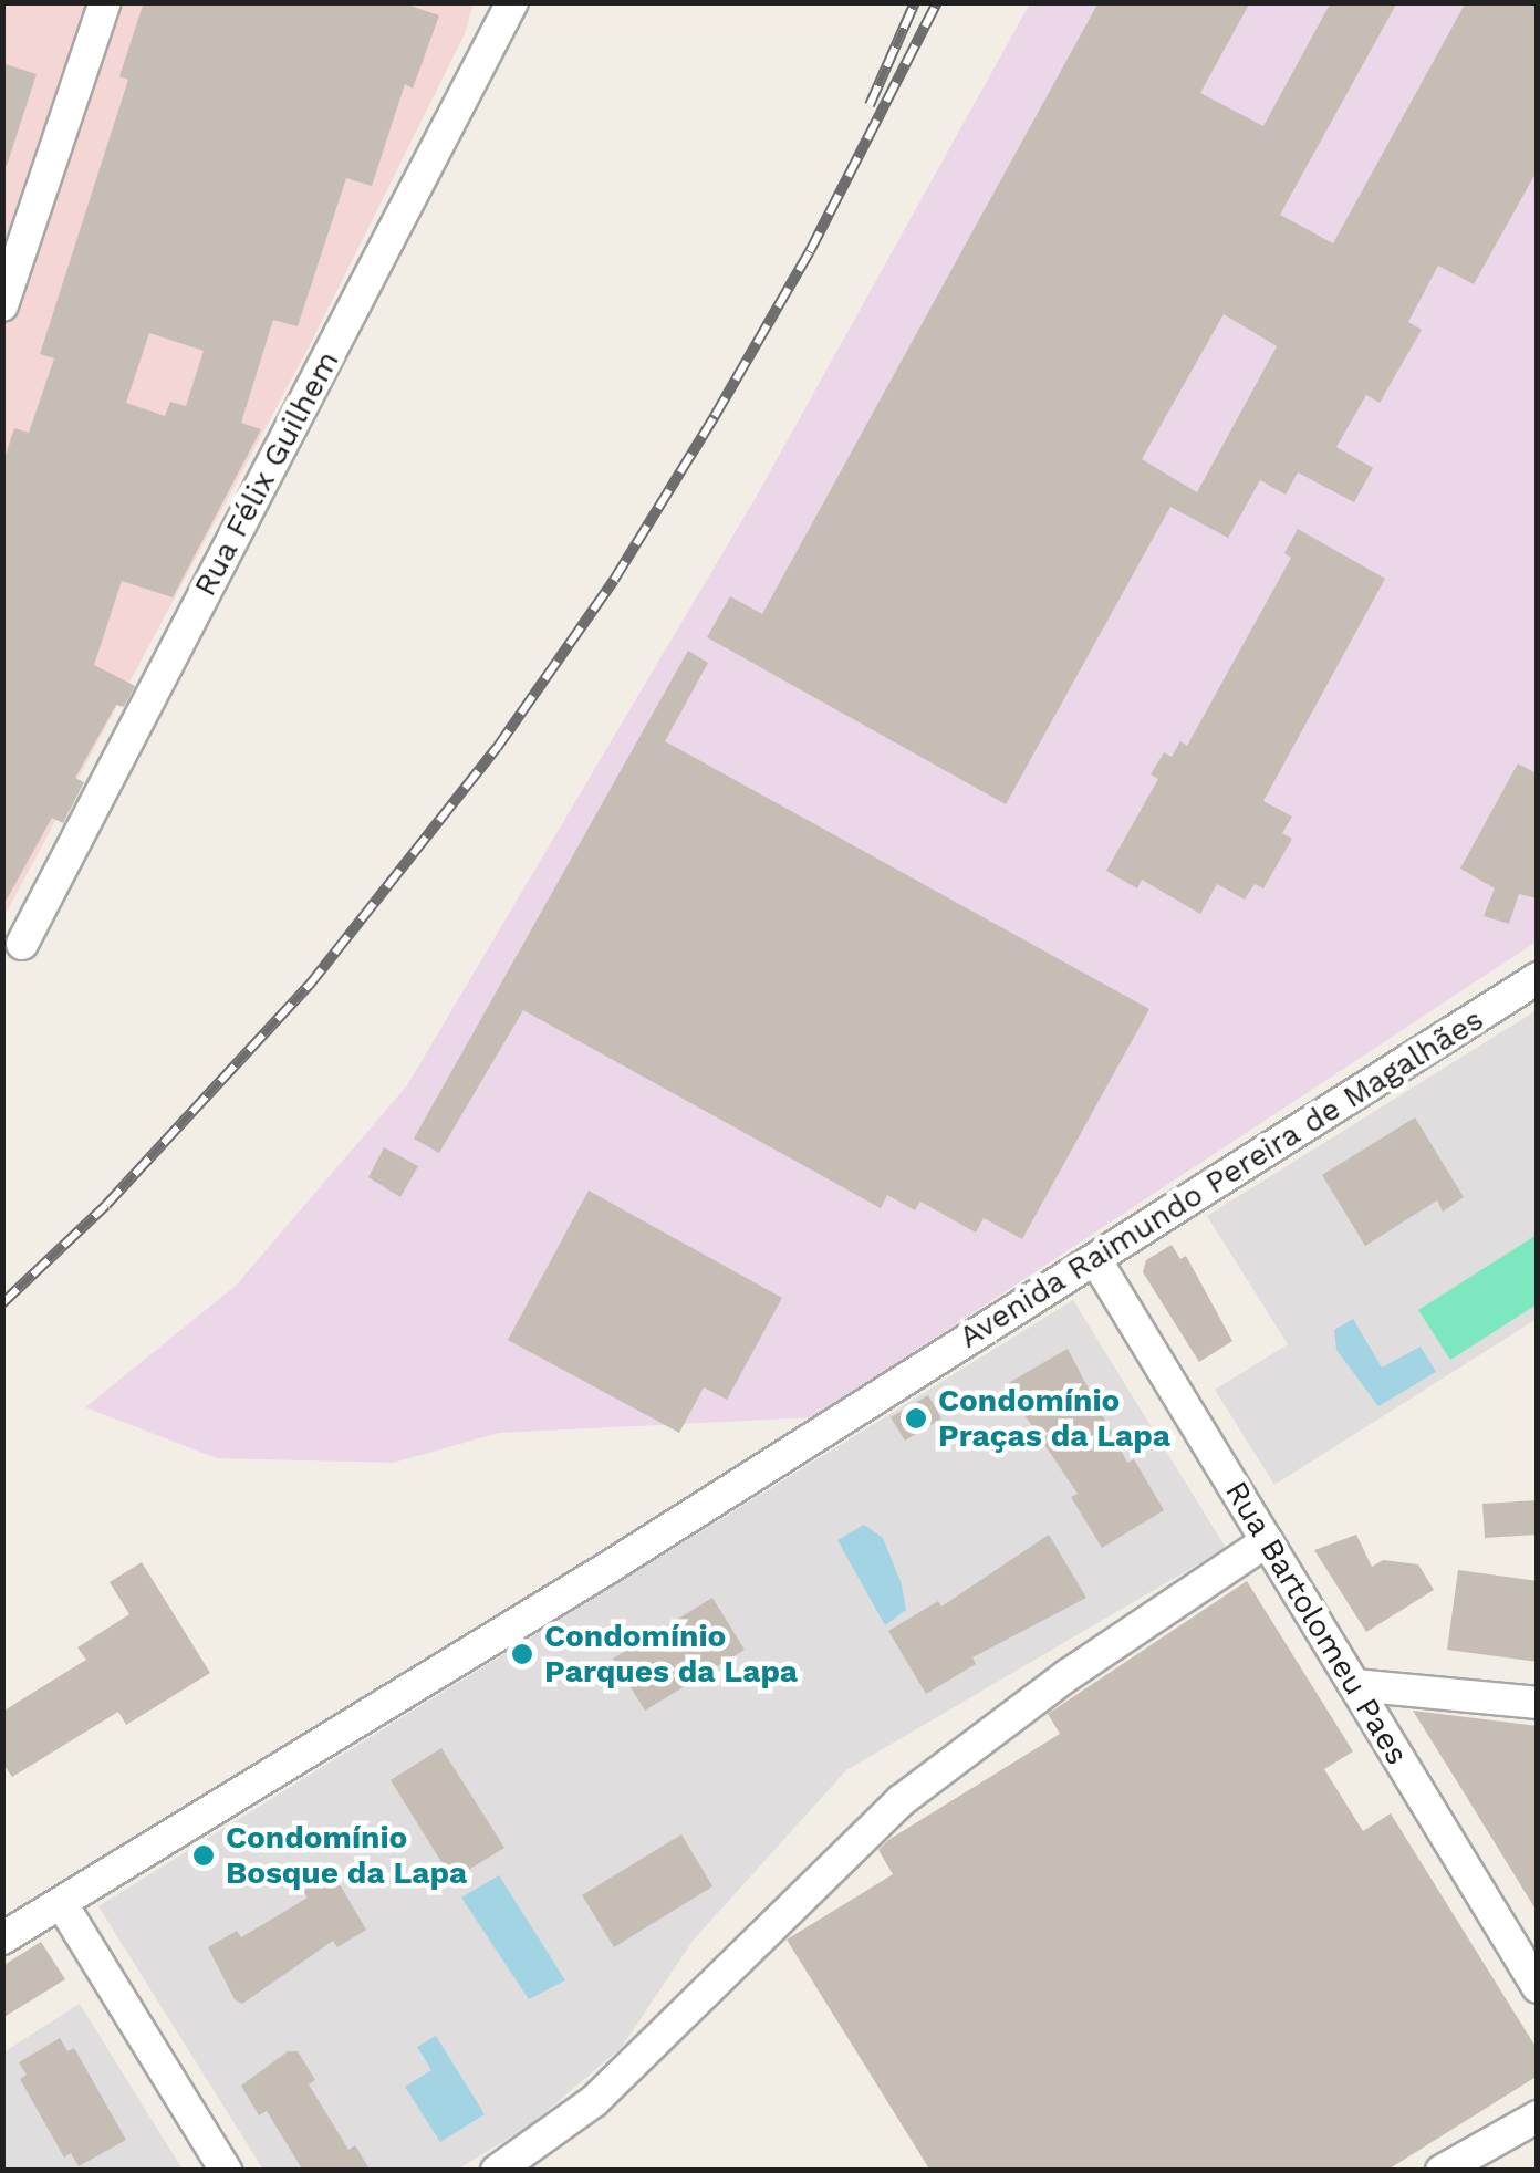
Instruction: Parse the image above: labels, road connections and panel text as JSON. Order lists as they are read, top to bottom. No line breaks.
{"streets":{"street":["Rua Félix Guilhem","Avenida Raimundo Pereira de Magalhães","Rua Bartolomeu Paes"]},"crossings":[["Avenida Raimundo Pereira de Magalhães","Rua Bartolomeu Paes"]],"places":["Condomínio Praças da Lapa","Condomínio Parques da Lapa","Condomínio Bosque da Lapa"]}
